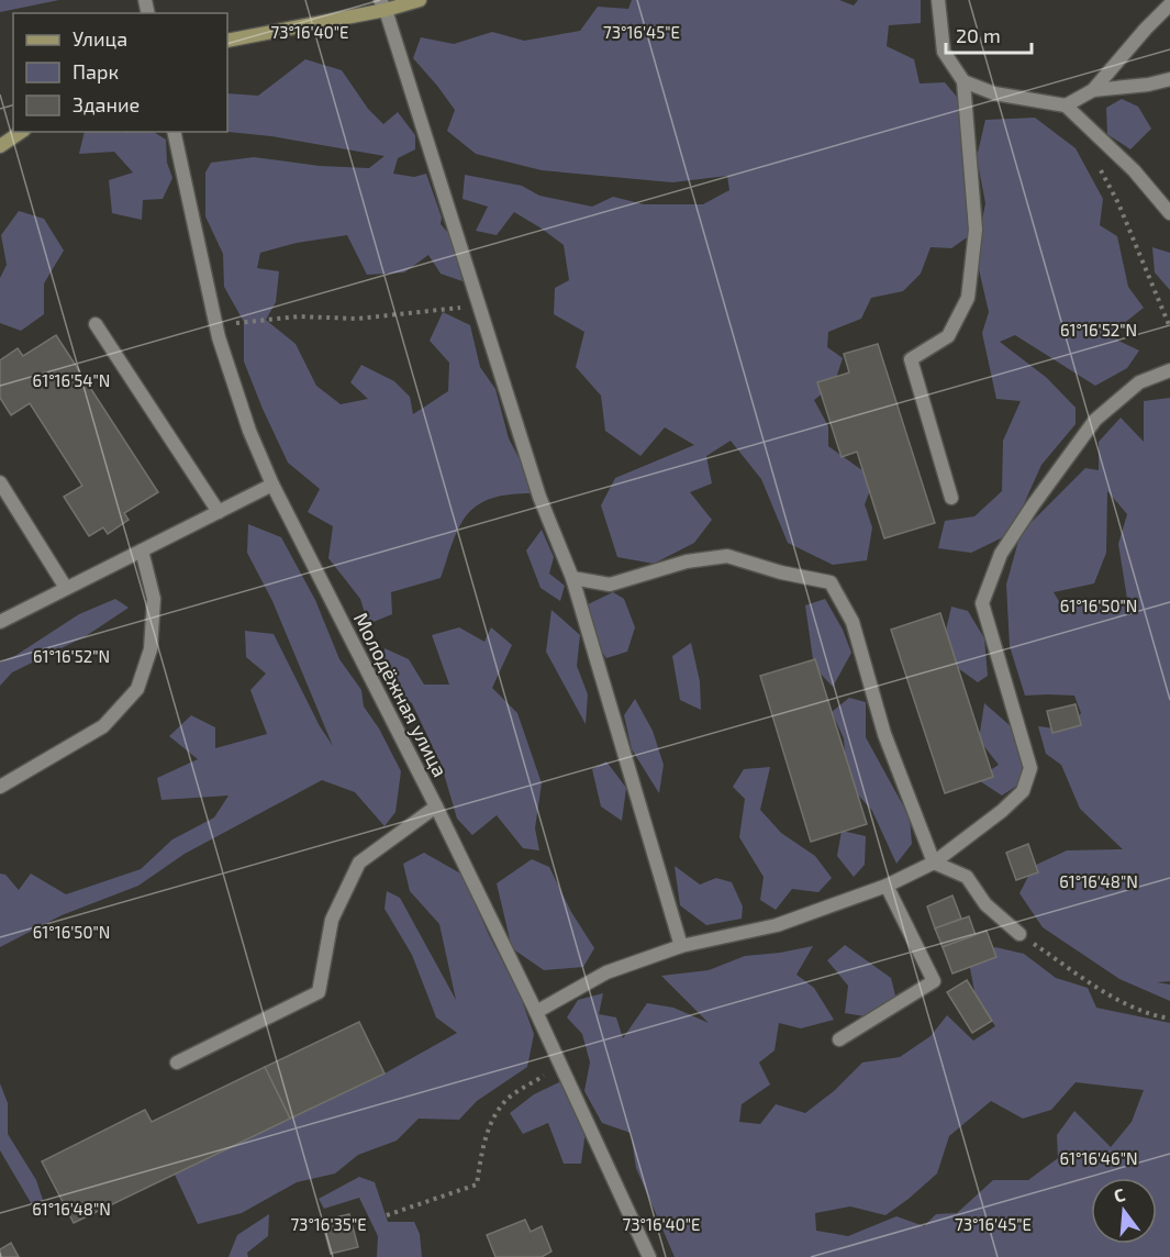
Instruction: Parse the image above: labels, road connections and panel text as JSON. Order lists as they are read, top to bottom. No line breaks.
{"streets":{"street":["Молодёжная улица"]},"legend":["Улица","Парк","Здание"],"scale_bar":"20 m","north":"top","coordinates":["73°16'40\"E","73°16'45\"E","61°16'52\"N","61°16'54\"N","61°16'50\"N","61°16'48\"N","61°16'46\"N","73°16'35\"E"]}
